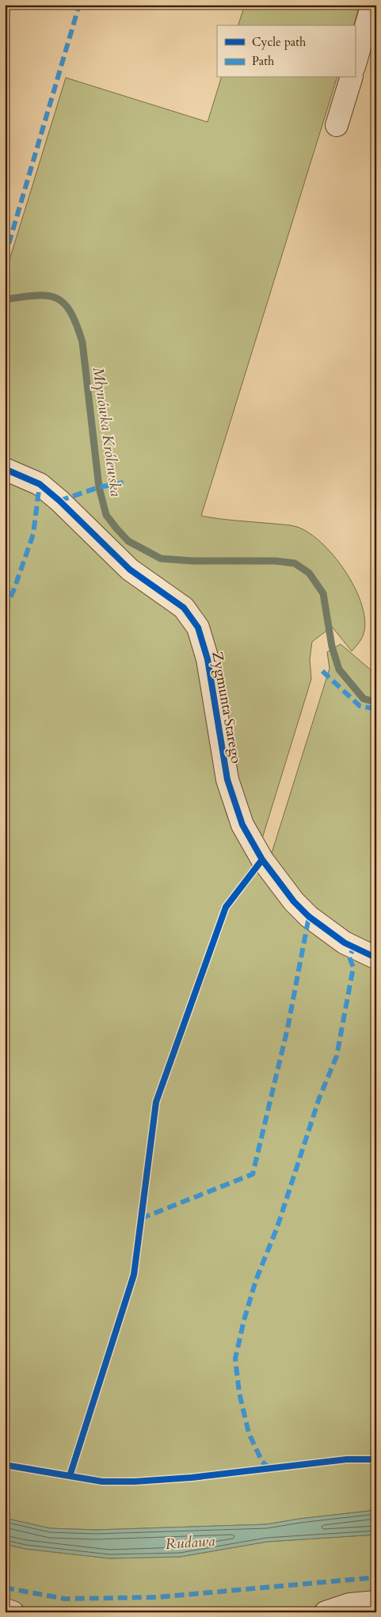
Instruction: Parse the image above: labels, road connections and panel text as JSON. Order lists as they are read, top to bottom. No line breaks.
{"streets":{"street":["Zygmunta Starego"]},"water":["Młynówka Królewska","Rudawa"],"legend":["Cycle path","Path"]}
